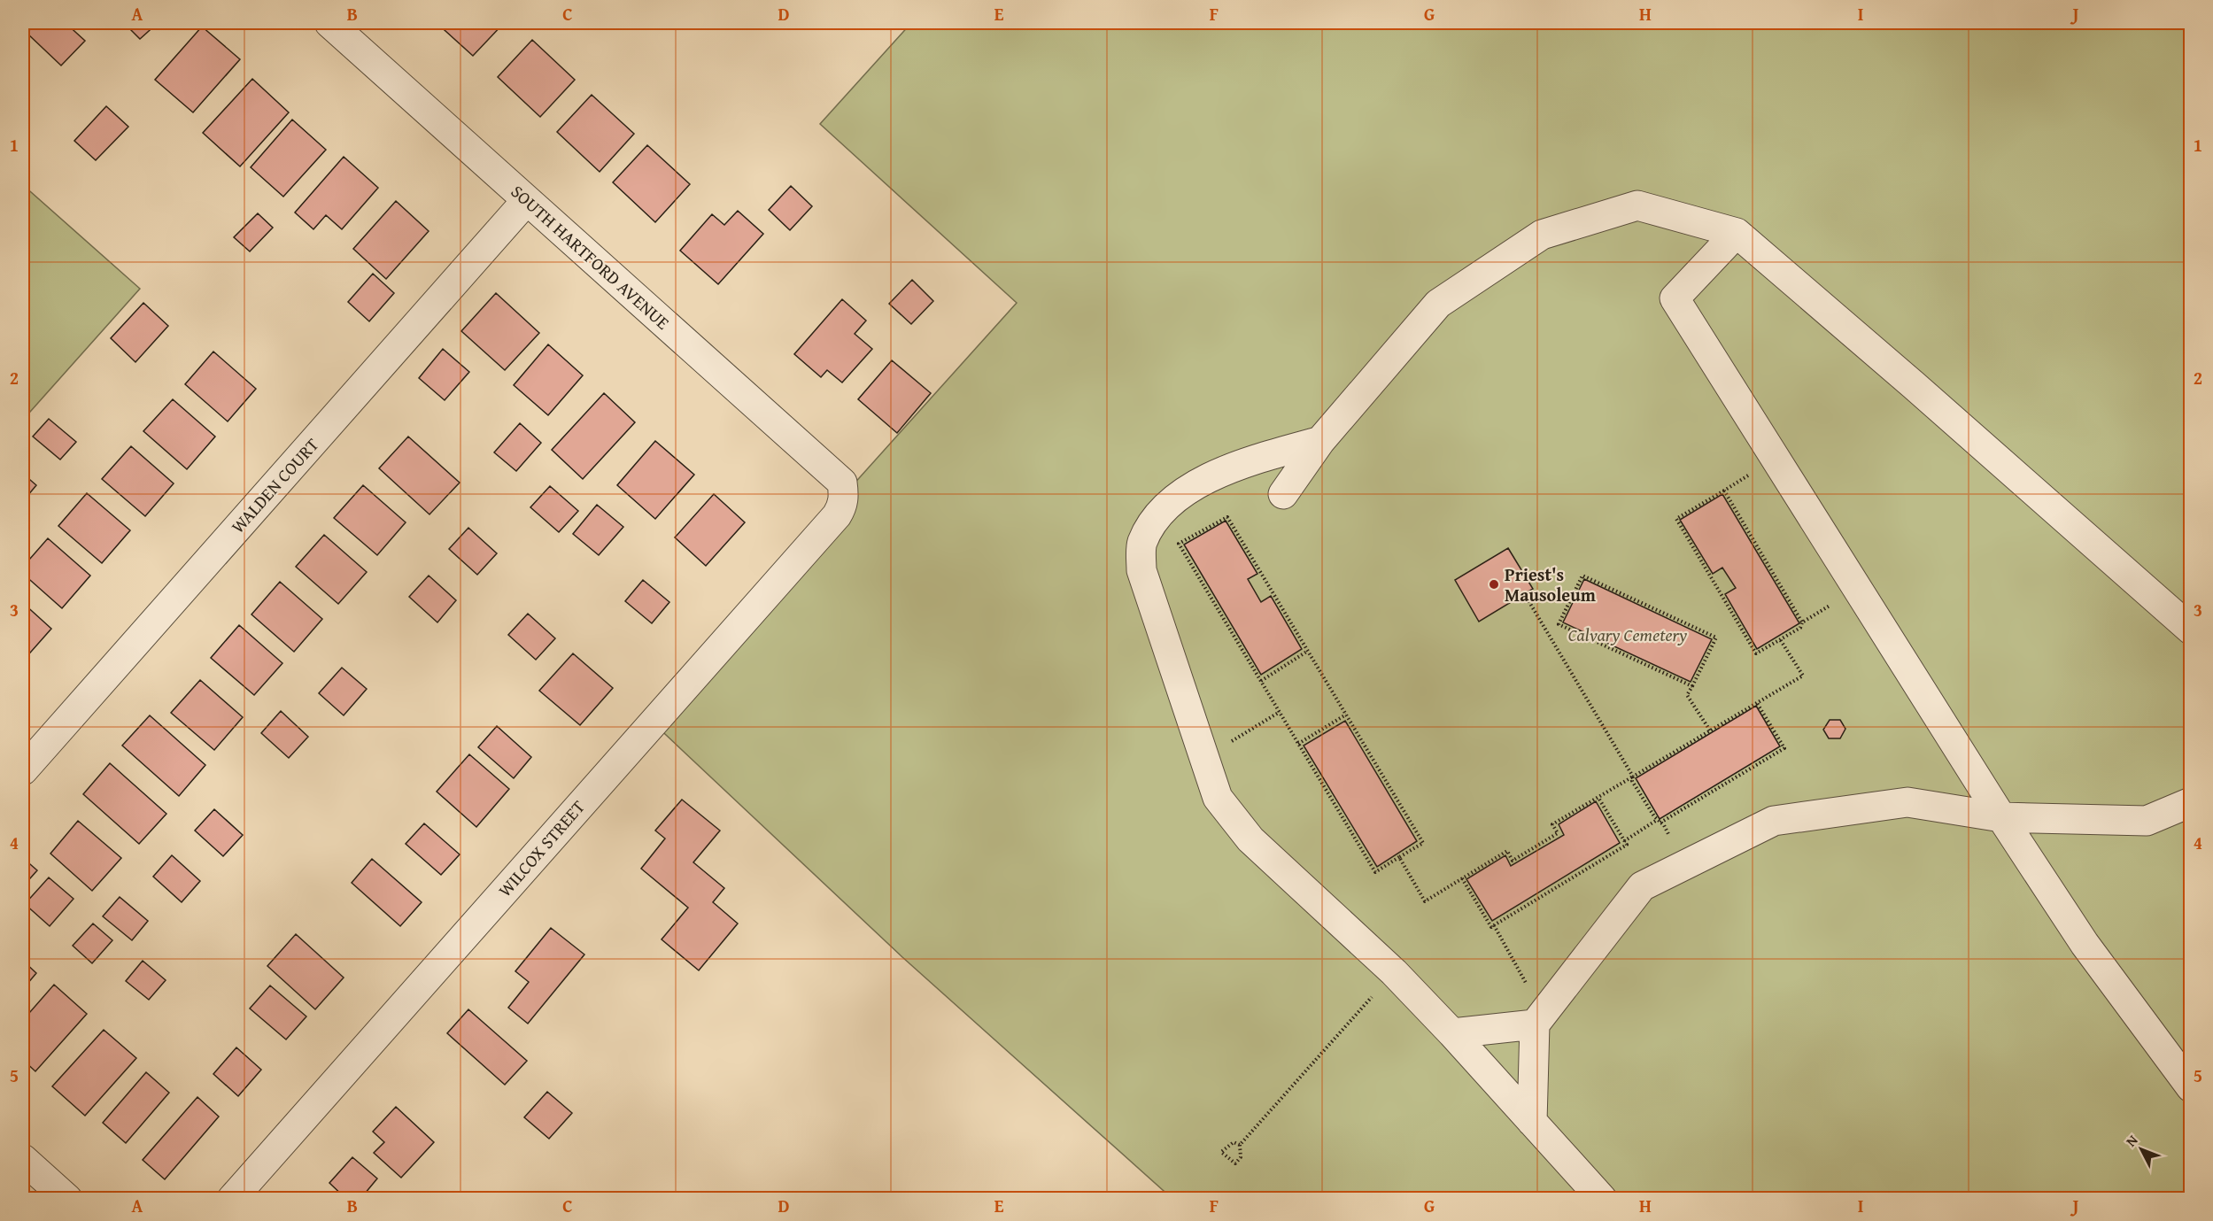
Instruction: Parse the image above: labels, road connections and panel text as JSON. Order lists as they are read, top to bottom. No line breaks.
{"streets":{"street":["SOUTH HARTFORD AVENUE","WALDEN COURT","WILCOX STREET"]},"crossings":[["SOUTH HARTFORD AVENUE","WALDEN COURT"],["SOUTH HARTFORD AVENUE","WILCOX STREET"]],"parks":["Calvary Cemetery"],"places":["Priest's Mausoleum"],"north":"top left","grid":{"columns":["A","B","C","D","E","F","G","H","I","J"],"rows":["1","2","3","4","5"]}}
